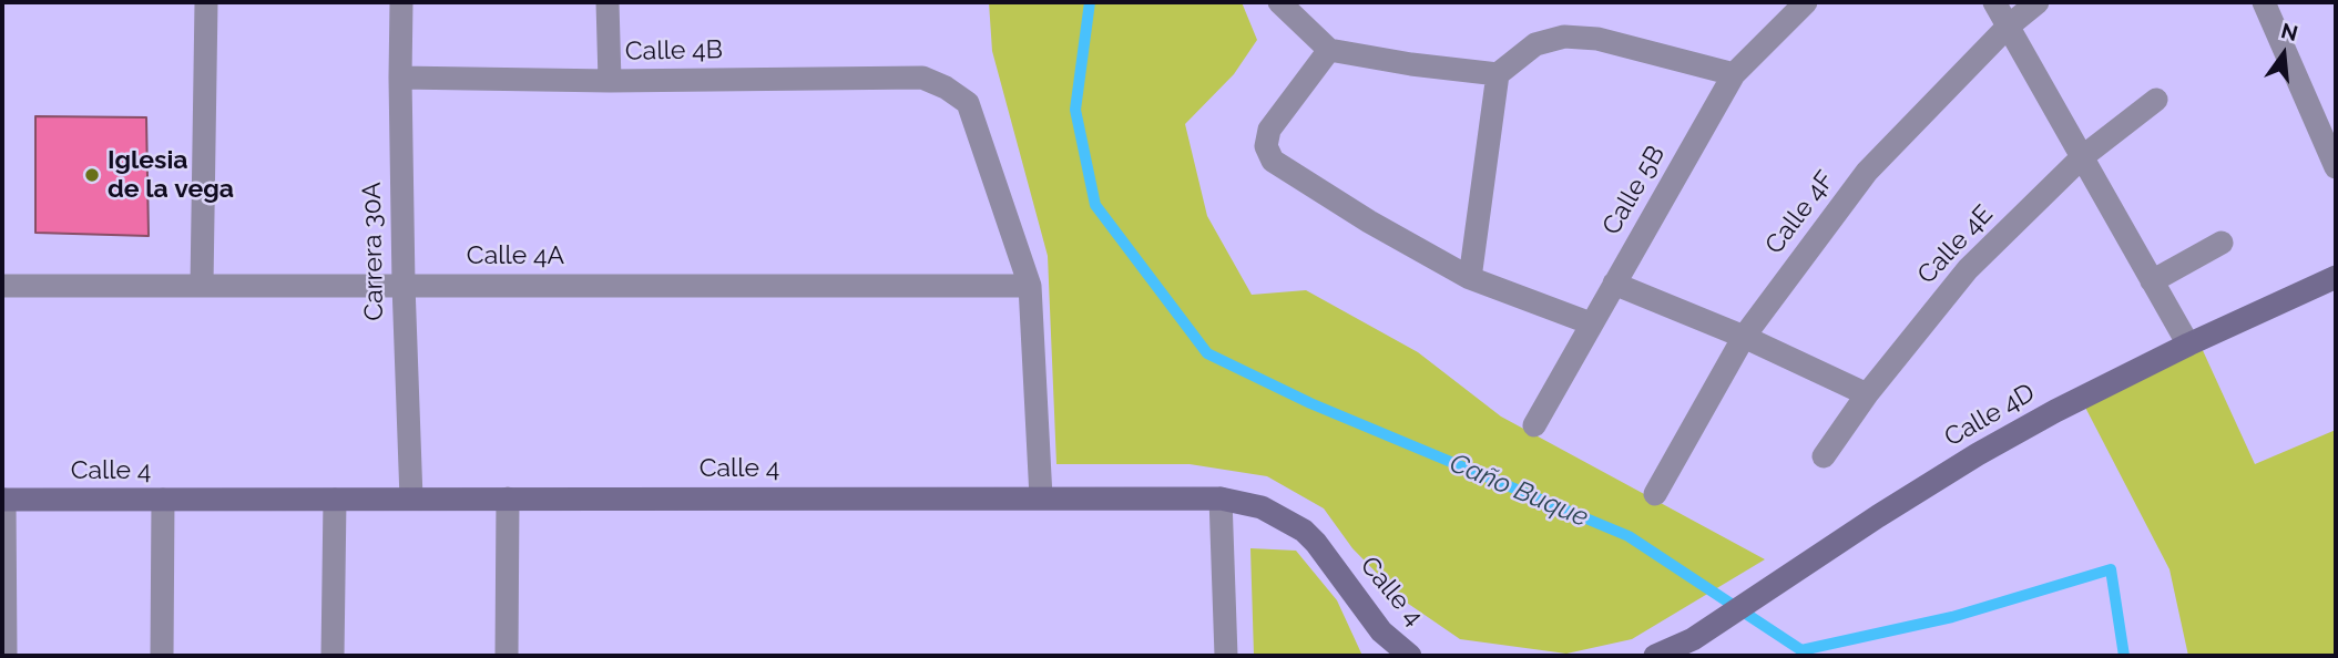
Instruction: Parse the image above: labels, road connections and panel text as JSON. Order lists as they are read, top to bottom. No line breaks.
{"streets":{"street":["Calle 4B","Calle 5B","Calle 4F","Calle 4E","Carrera 30A","Calle 4A","Calle 4D","Calle 4"]},"crossings":[["Calle 4B","Carrera 30A"],["Calle 4B","Calle 4A"],["Carrera 30A","Calle 4A"],["Carrera 30A","Calle 4"]],"water":["Caño Buque"],"places":["Iglesia de la vega"],"north":"top"}
